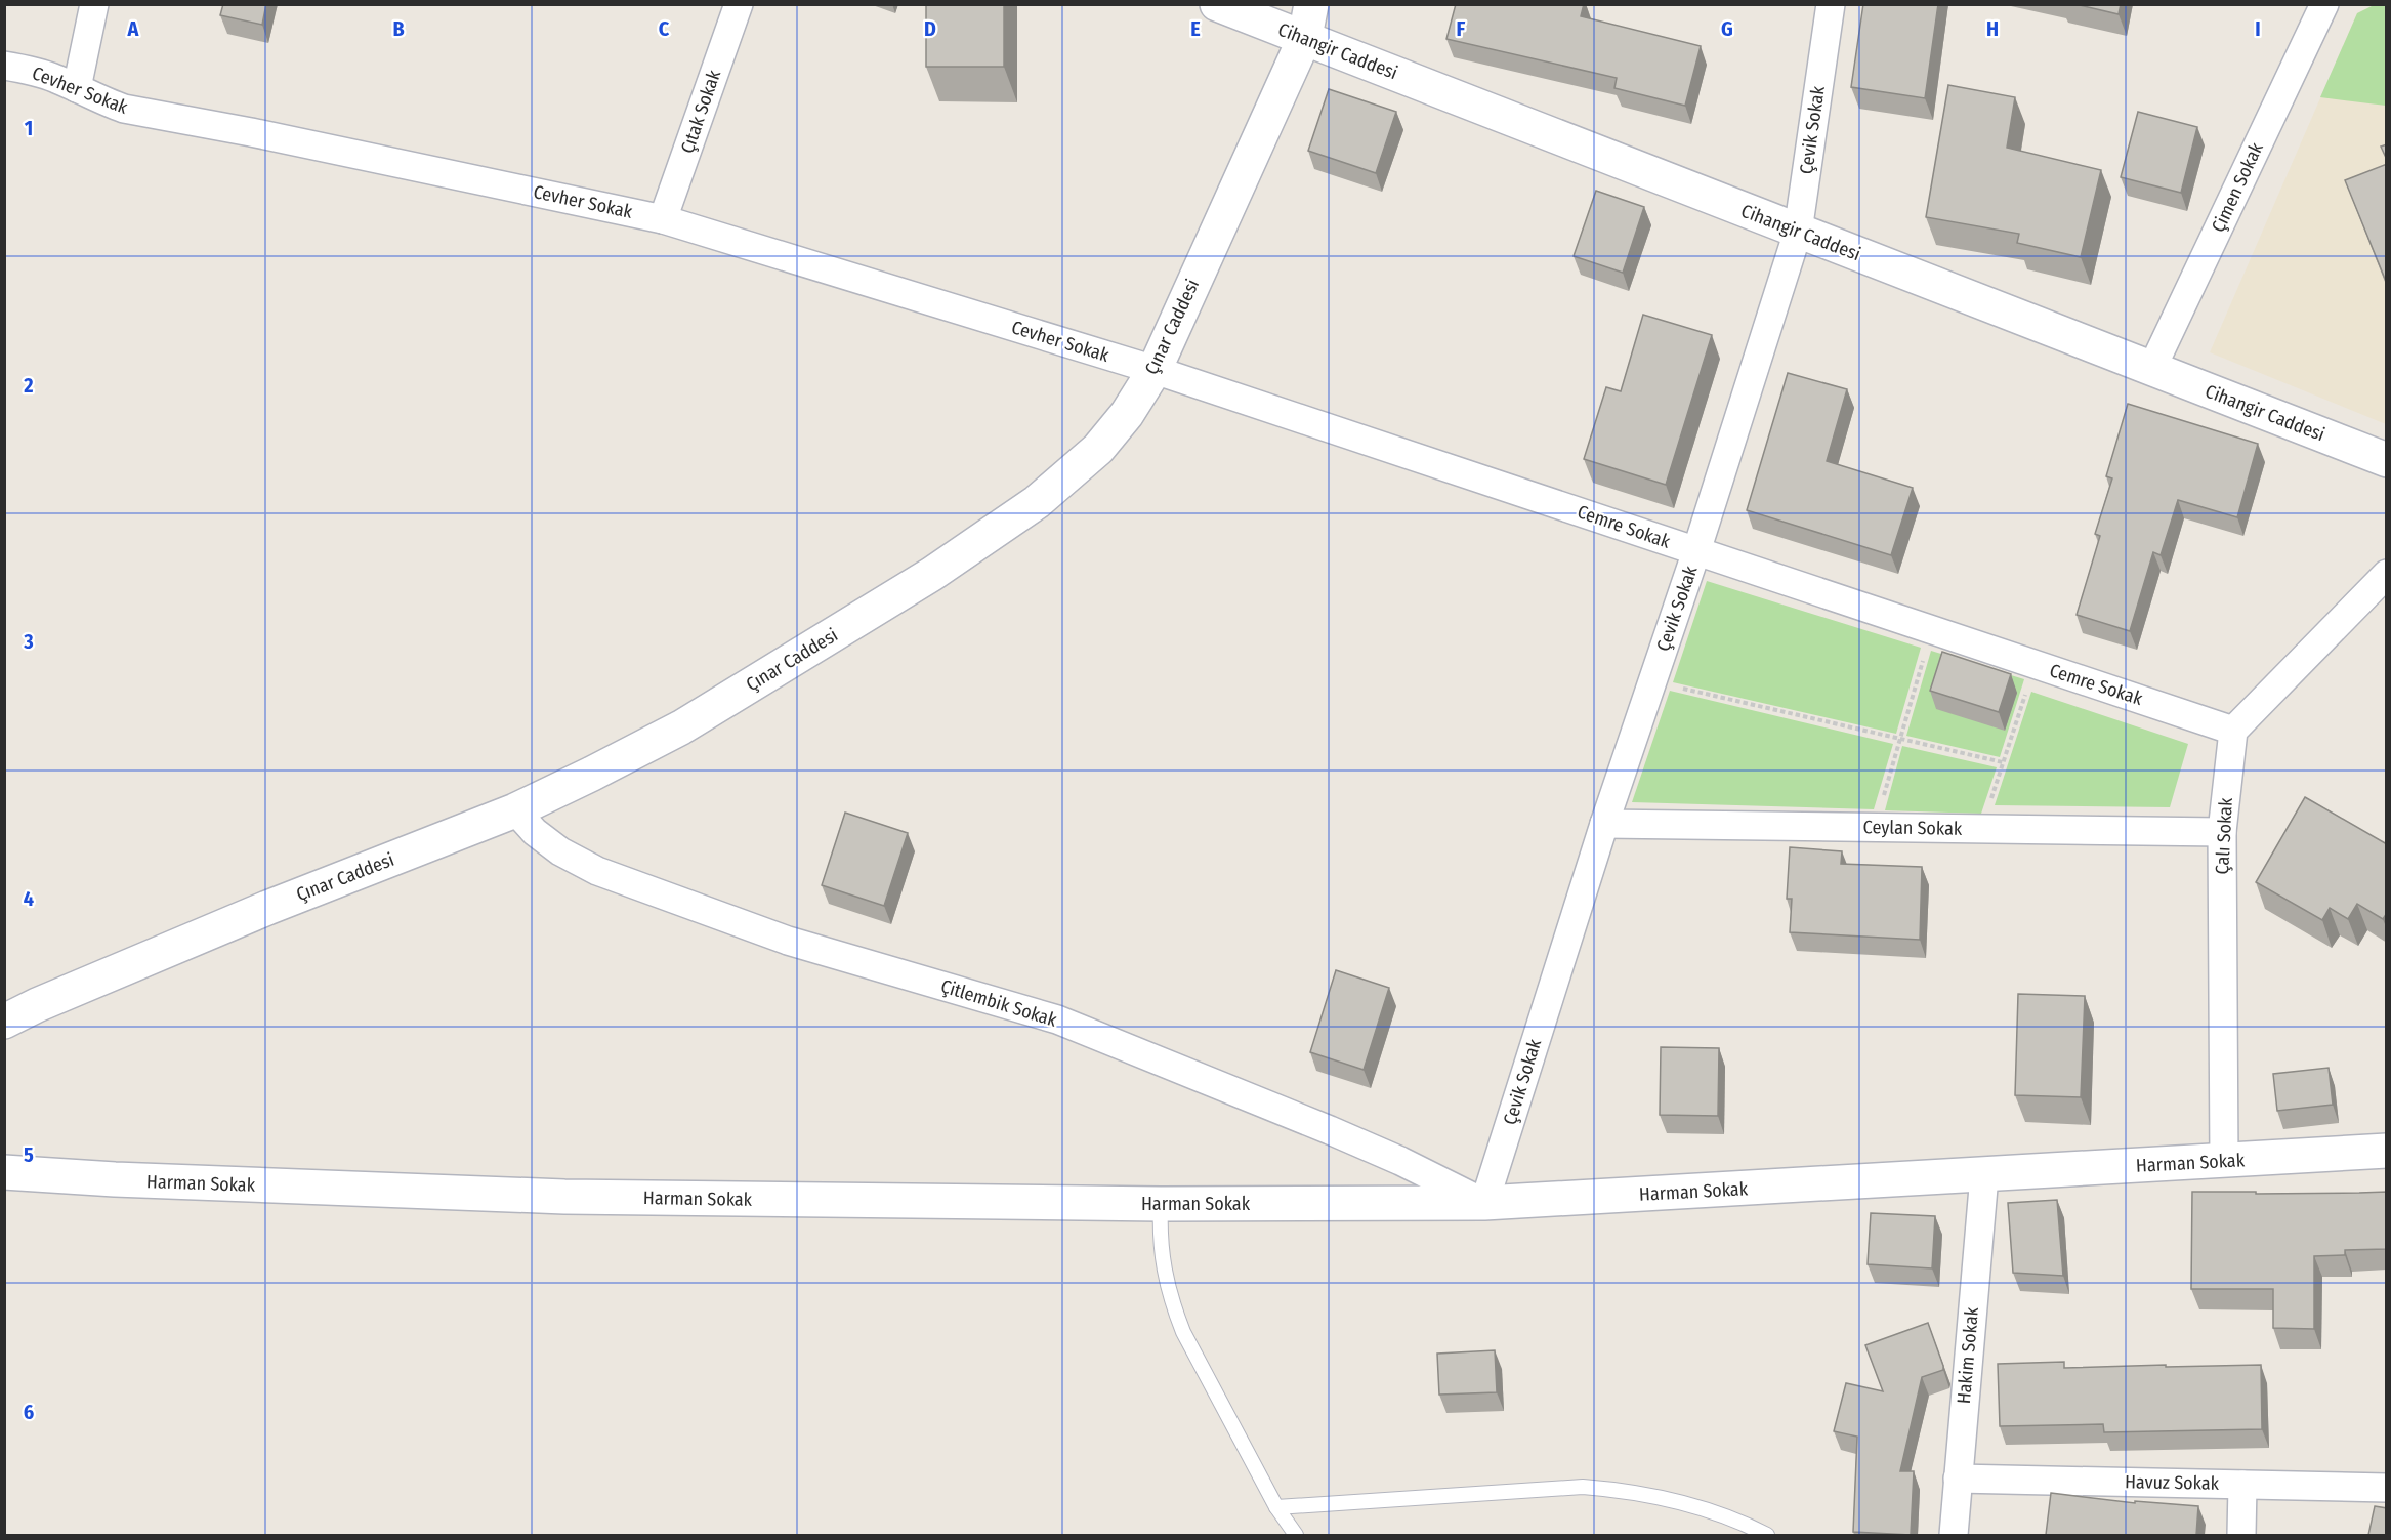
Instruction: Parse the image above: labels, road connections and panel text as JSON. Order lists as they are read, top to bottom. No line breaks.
{"streets":{"street":["Cihangir Caddesi","Cevher Sokak","Çıtak Sokak","Çevik Sokak","Çimen Sokak","Çınar Caddesi","Cemre Sokak","Ceylan Sokak","Çalı Sokak","Çitlembik Sokak","Harman Sokak","Hakim Sokak","Havuz Sokak"]},"crossings":[["Cihangir Caddesi","Çevik Sokak"],["Cihangir Caddesi","Çimen Sokak"],["Cihangir Caddesi","Çınar Caddesi"],["Cevher Sokak","Çıtak Sokak"],["Cevher Sokak","Çınar Caddesi"],["Cevher Sokak","Cemre Sokak"],["Çevik Sokak","Cemre Sokak"],["Çevik Sokak","Ceylan Sokak"],["Çevik Sokak","Çitlembik Sokak"],["Çevik Sokak","Harman Sokak"],["Çınar Caddesi","Cemre Sokak"],["Çınar Caddesi","Çitlembik Sokak"],["Cemre Sokak","Çalı Sokak"],["Ceylan Sokak","Çalı Sokak"],["Çalı Sokak","Harman Sokak"],["Çitlembik Sokak","Harman Sokak"],["Harman Sokak","Hakim Sokak"],["Hakim Sokak","Havuz Sokak"]],"grid":{"columns":["A","B","C","D","E","F","G","H","I"],"rows":["1","2","3","4","5","6"]}}
